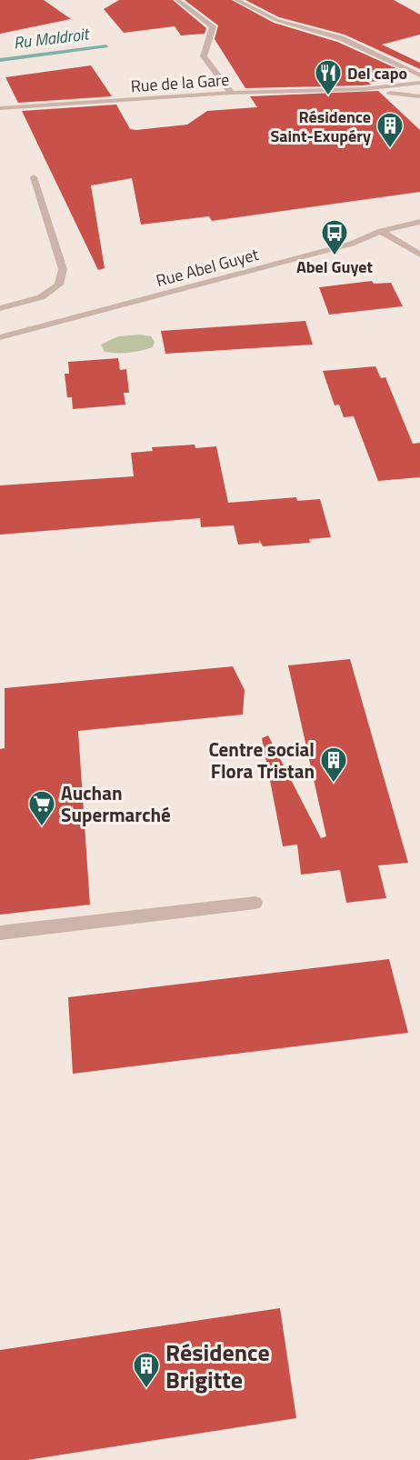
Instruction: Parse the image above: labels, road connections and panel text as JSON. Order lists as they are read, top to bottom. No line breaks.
{"streets":{"street":["Rue de la Gare","Rue Abel Guyet"]},"water":["Ru Maldroit"],"places":{"restaurant":["Del capo"],"building":["Résidence Saint-Exupéry","Centre social Flora Tristan","Résidence Brigitte"],"bus stop":["Abel Guyet"],"supermarket":["Auchan Supermarché"]}}
